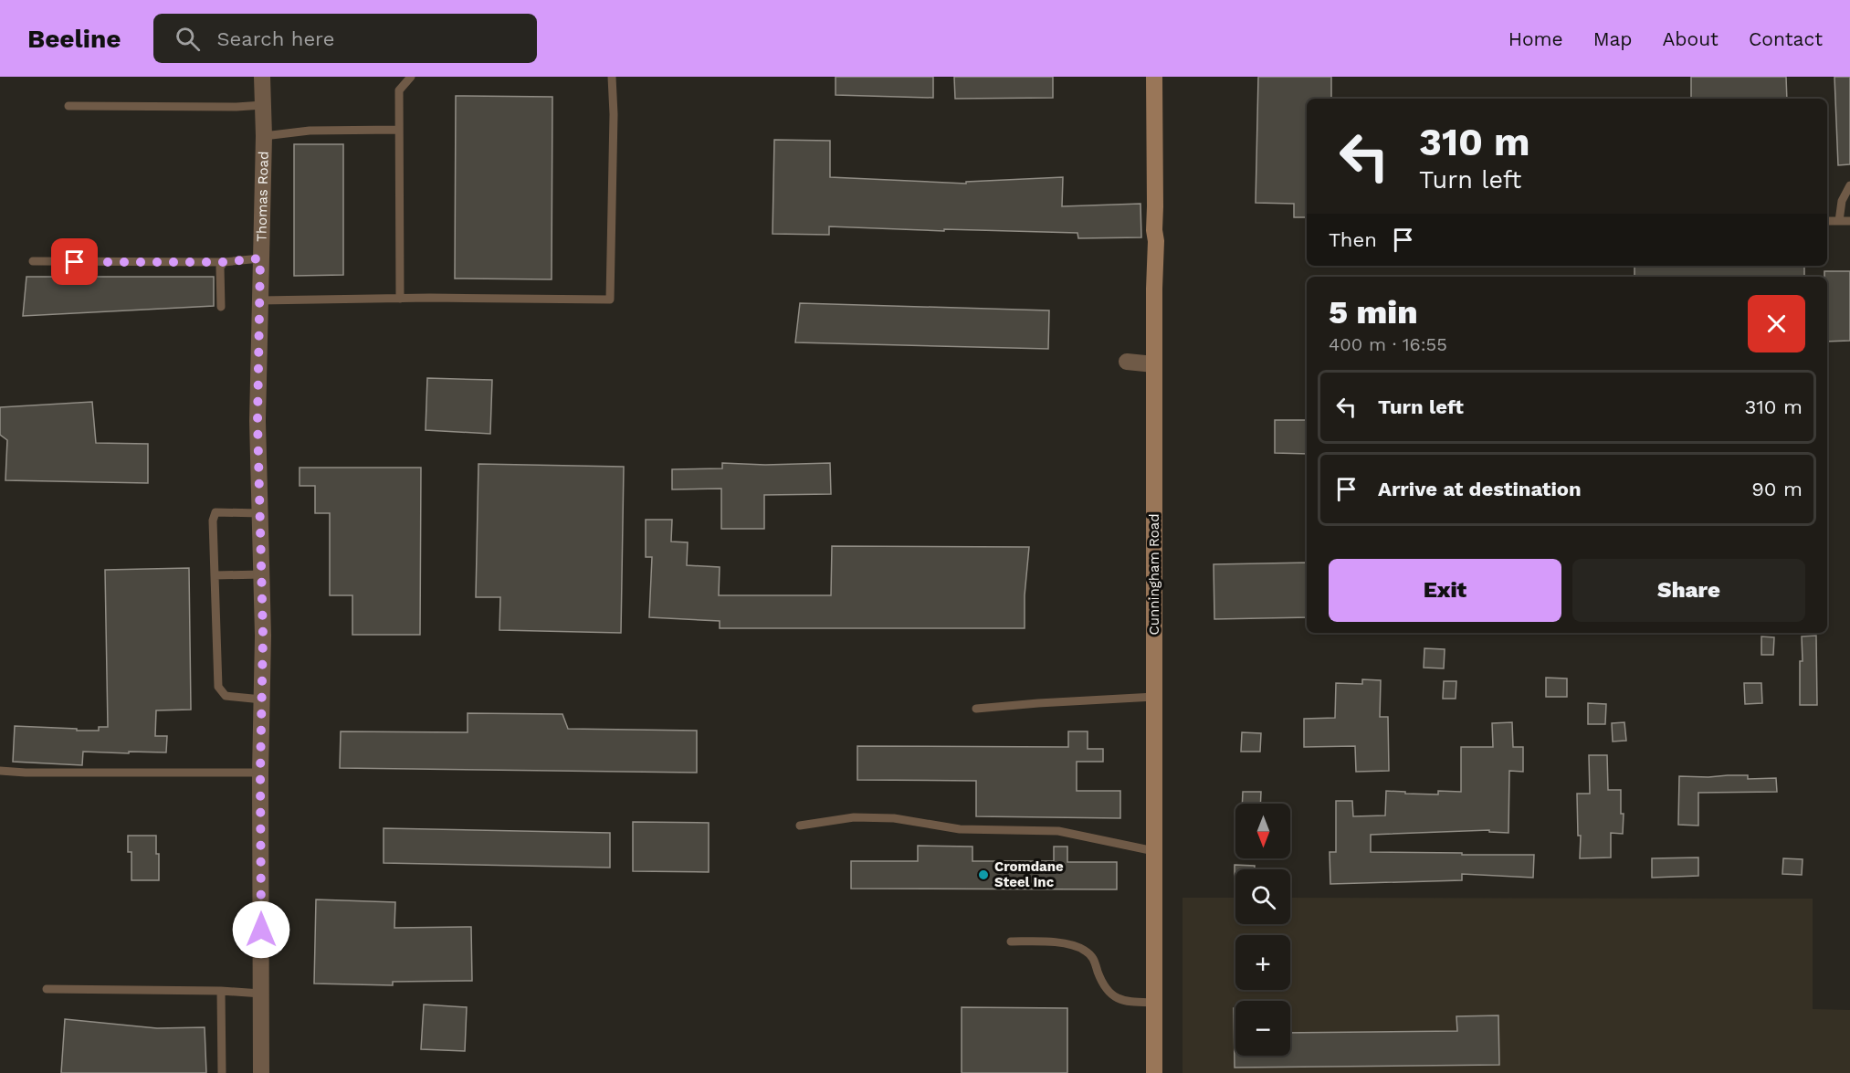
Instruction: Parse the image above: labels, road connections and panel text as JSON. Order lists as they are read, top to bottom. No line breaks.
{"streets":{"street":["Thomas Road","Cunningham Road"]},"places":["Cromdane Steel Inc"],"north":"bottom","page":{"header":"Beeline","search":"Search here","nav":["Home","Map","About","Contact"],"turn":["310 m","Turn left"],"then":"Then","heading":["5 min","400 m · 16:55"],"list":[{"name":"Turn left","value":"310 m"},{"name":"Arrive at destination","value":"90 m"}],"buttons":["Exit","Share"],"map_buttons":["+","−"]}}
